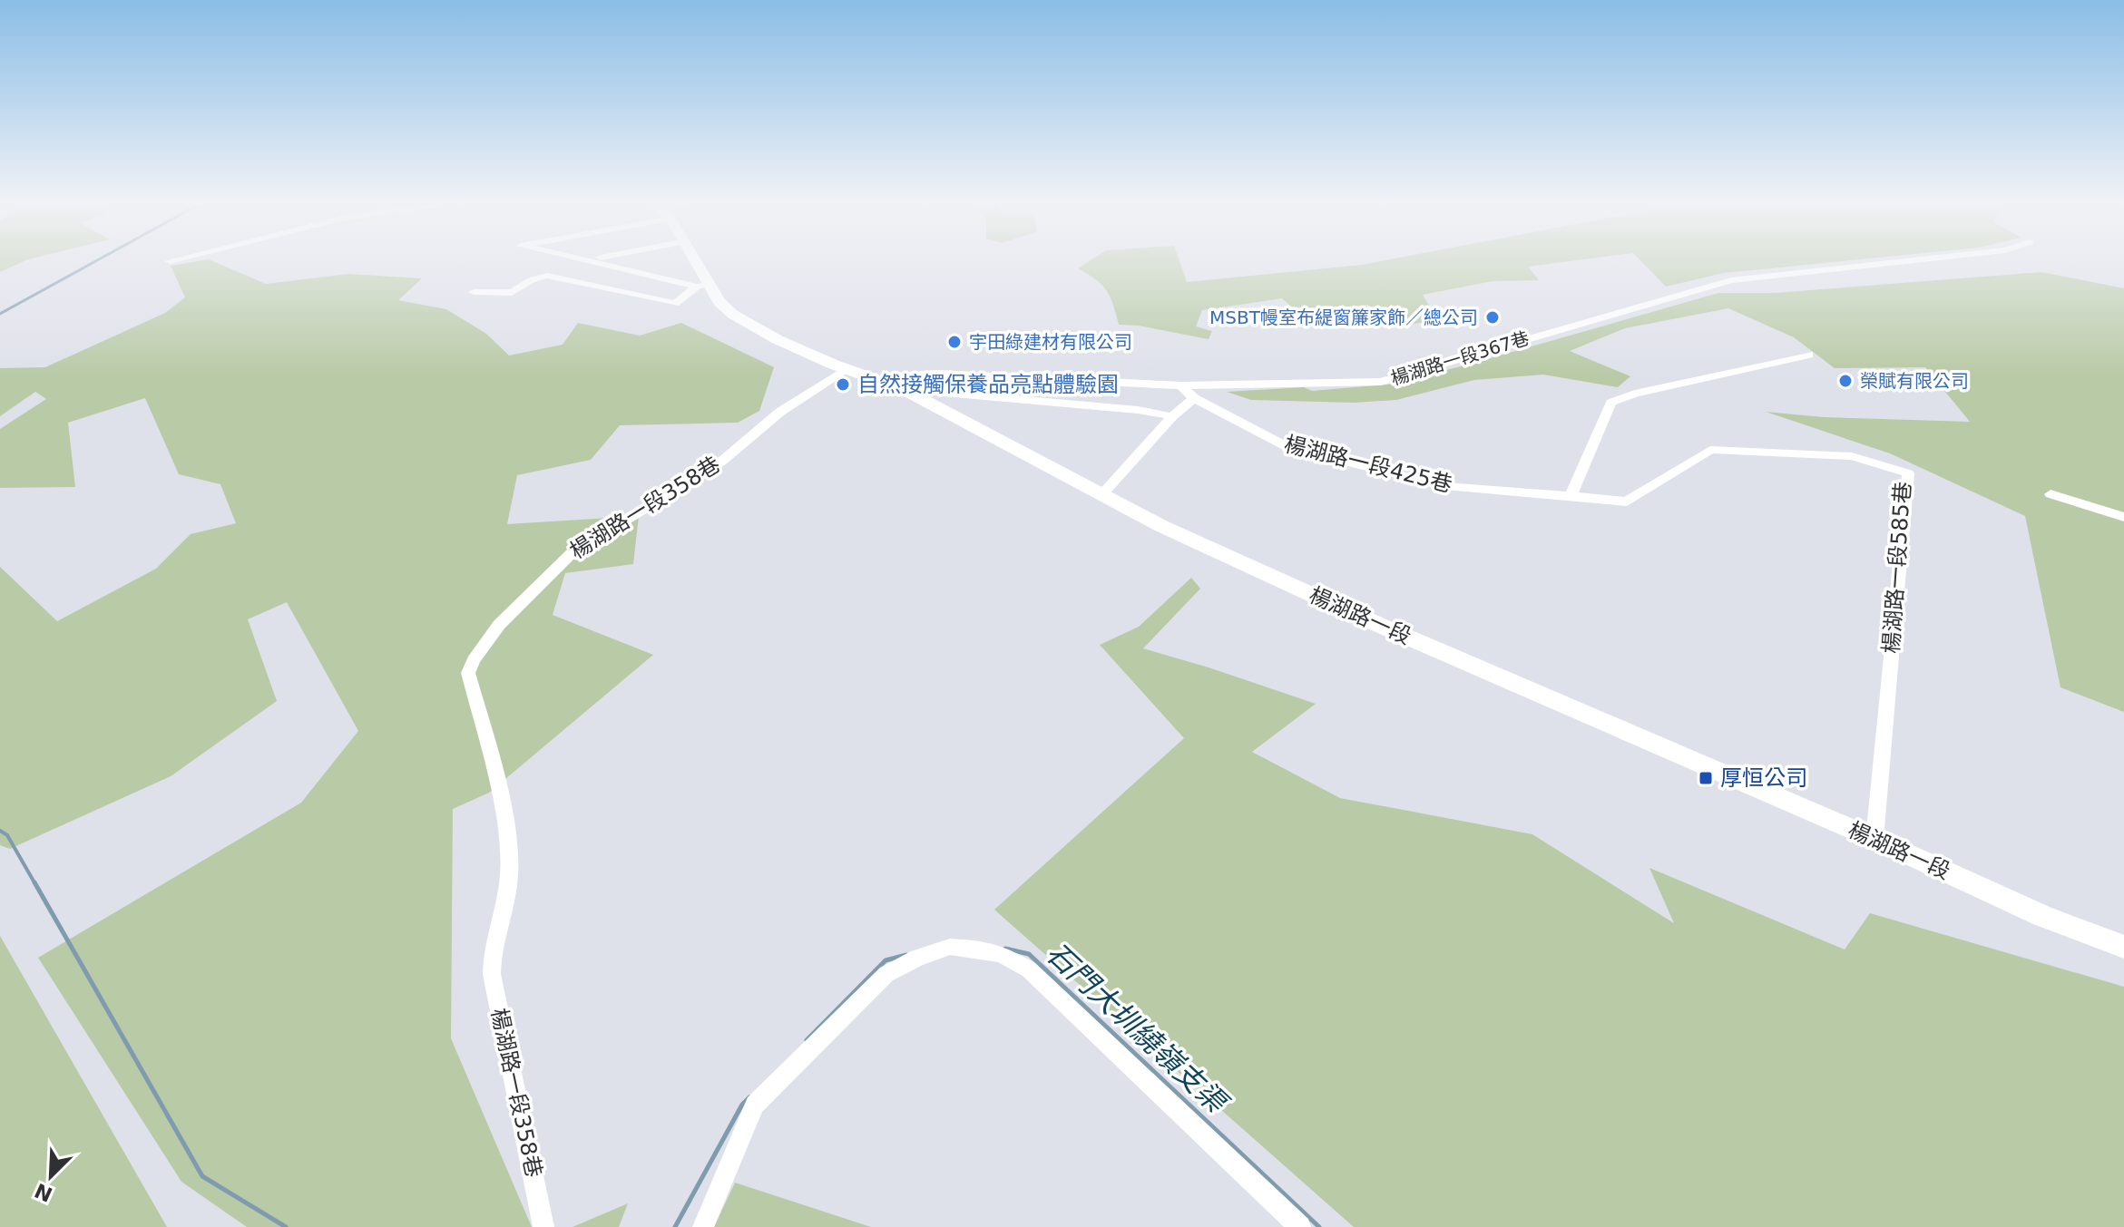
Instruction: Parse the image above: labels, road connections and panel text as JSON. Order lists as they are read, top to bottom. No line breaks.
{"streets":{"street":["楊湖路一段367巷","楊湖路一段425巷","楊湖路一段358巷","楊湖路一段585巷","楊湖路一段"]},"crossings":[["楊湖路一段367巷","楊湖路一段425巷"],["楊湖路一段367巷","楊湖路一段"],["楊湖路一段425巷","楊湖路一段585巷"],["楊湖路一段358巷","楊湖路一段"],["楊湖路一段585巷","楊湖路一段"]],"water":["石門大圳繞嶺支渠"],"places":{"other":["MSBT幔室布緹窗簾家飾／總公司","宇田綠建材有限公司","榮賦有限公司","自然接觸保養品亮點體驗園"],"transit":["厚恒公司"]},"north":"bottom left"}
